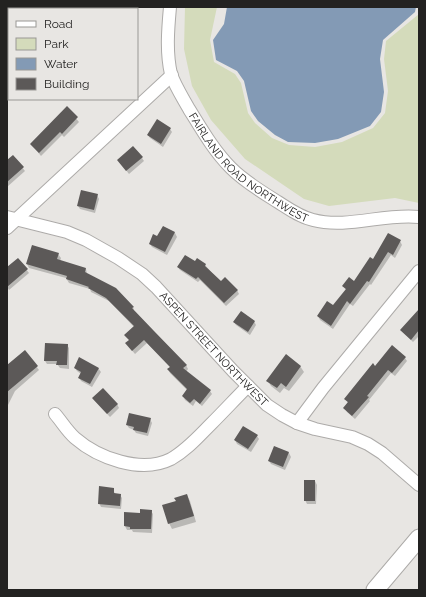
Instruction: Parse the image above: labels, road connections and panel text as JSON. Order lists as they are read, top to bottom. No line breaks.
{"streets":{"street":["FAIRLAND ROAD NORTHWEST","ASPEN STREET NORTHWEST"]},"legend":["Road","Park","Water","Building"]}
